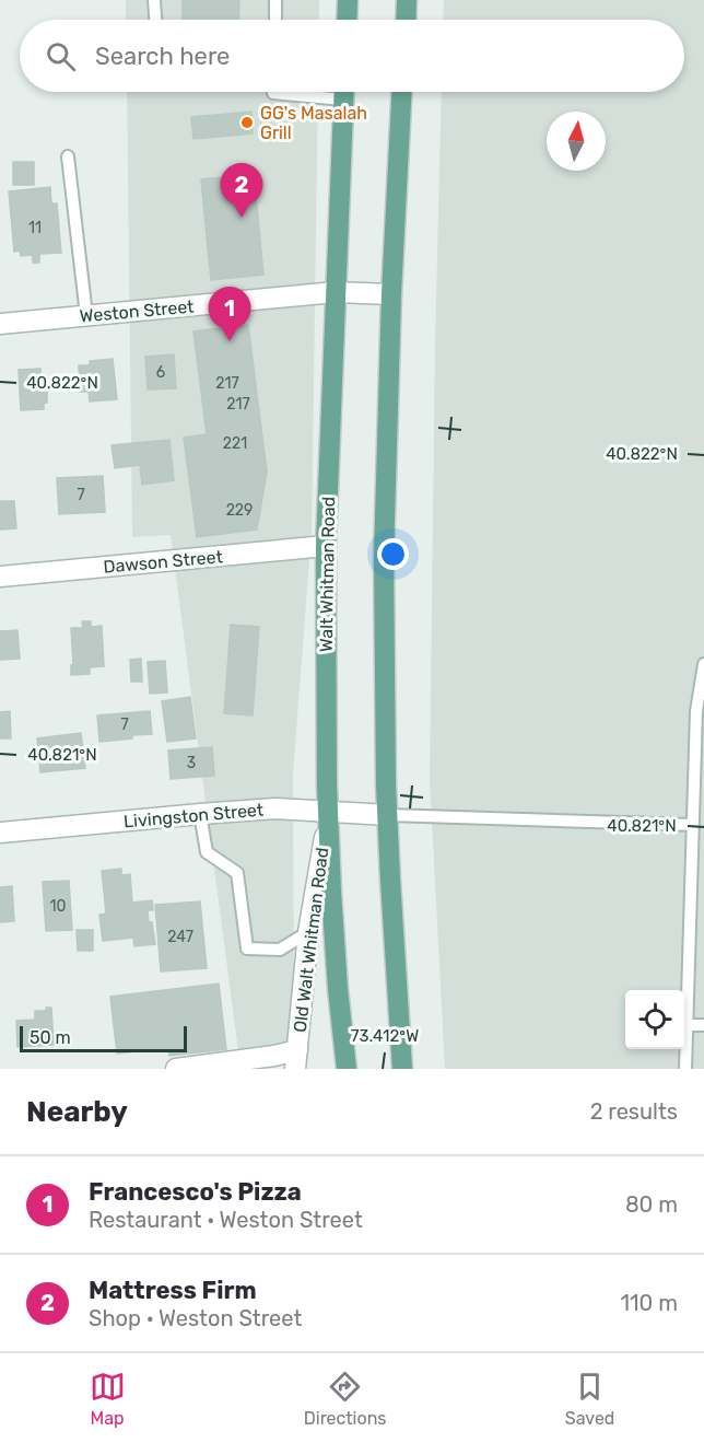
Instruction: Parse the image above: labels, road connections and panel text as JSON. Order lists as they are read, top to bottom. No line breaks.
{"streets":{"main road":["Walt Whitman Road"],"street":["Weston Street","Dawson Street","Livingston Street","Old Walt Whitman Road"]},"crossings":[["Weston Street","Walt Whitman Road"],["Dawson Street","Walt Whitman Road"],["Walt Whitman Road","Livingston Street"],["Walt Whitman Road","Old Walt Whitman Road"],["Livingston Street","Old Walt Whitman Road"]],"places":["GG's Masalah Grill"],"house_numbers":["11","6","217","217","221","7","229","7","3","10","247"],"scale_bar":"50 m","north":"top","page":{"search":"Search here","pins":["2","1"],"scale":"50 m","heading":["Nearby","2 results"],"list":[{"mark":"1","name":"Francesco's Pizza","note":"Restaurant · Weston Street","value":"80 m"},{"mark":"2","name":"Mattress Firm","note":"Shop · Weston Street","value":"110 m"}],"nav":["Map","Directions","Saved"]},"coordinates":["40.822°N","40.821°N","73.412°W"]}
